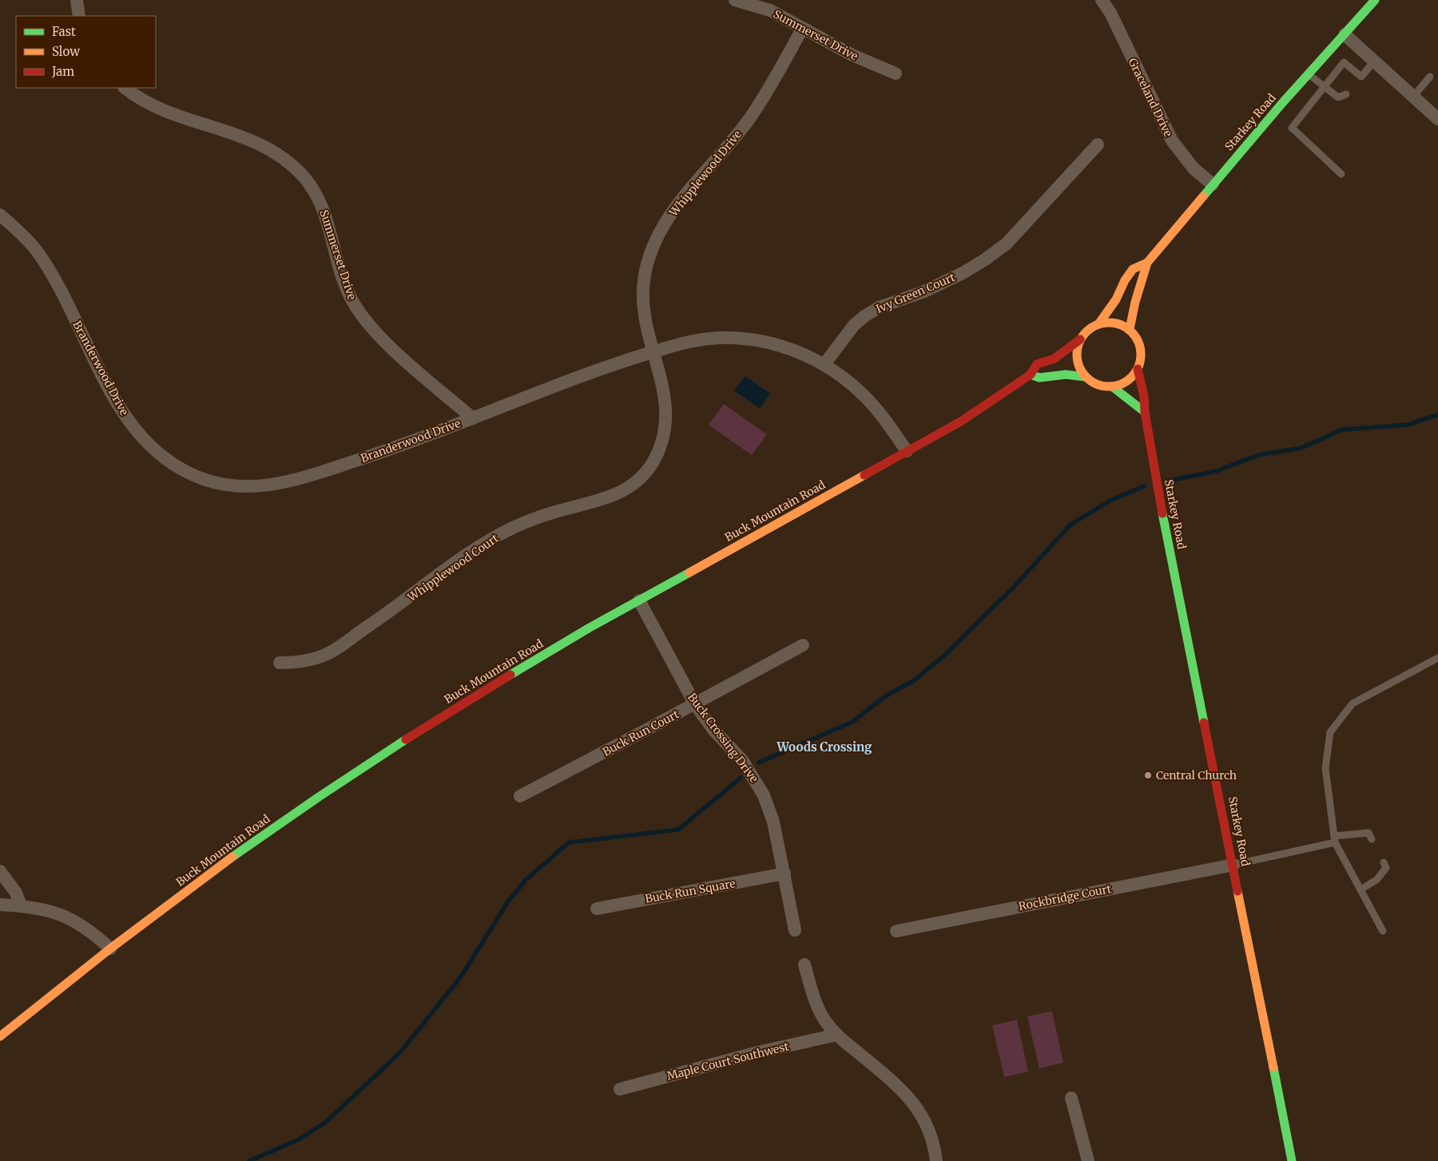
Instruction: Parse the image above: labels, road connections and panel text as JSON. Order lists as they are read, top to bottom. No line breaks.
{"streets":{"main road":["Starkey Road","Buck Mountain Road"],"street":["Summerset Drive","Graceland Drive","Whipplewood Drive","Ivy Green Court","Branderwood Drive","Whipplewood Court","Buck Run Court","Buck Crossing Drive","Buck Run Square","Rockbridge Court","Maple Court Southwest"]},"crossings":[["Summerset Drive","Whipplewood Drive"],["Summerset Drive","Branderwood Drive"],["Graceland Drive","Starkey Road"],["Starkey Road","Buck Mountain Road"],["Starkey Road","Rockbridge Court"],["Whipplewood Drive","Branderwood Drive"],["Whipplewood Drive","Whipplewood Court"],["Ivy Green Court","Branderwood Drive"],["Branderwood Drive","Buck Mountain Road"],["Branderwood Drive","Whipplewood Court"],["Buck Mountain Road","Buck Crossing Drive"],["Buck Run Court","Buck Crossing Drive"],["Buck Crossing Drive","Buck Run Square"]],"districts":["Woods Crossing"],"places":["Central Church"],"legend":["Fast","Slow","Jam"]}
